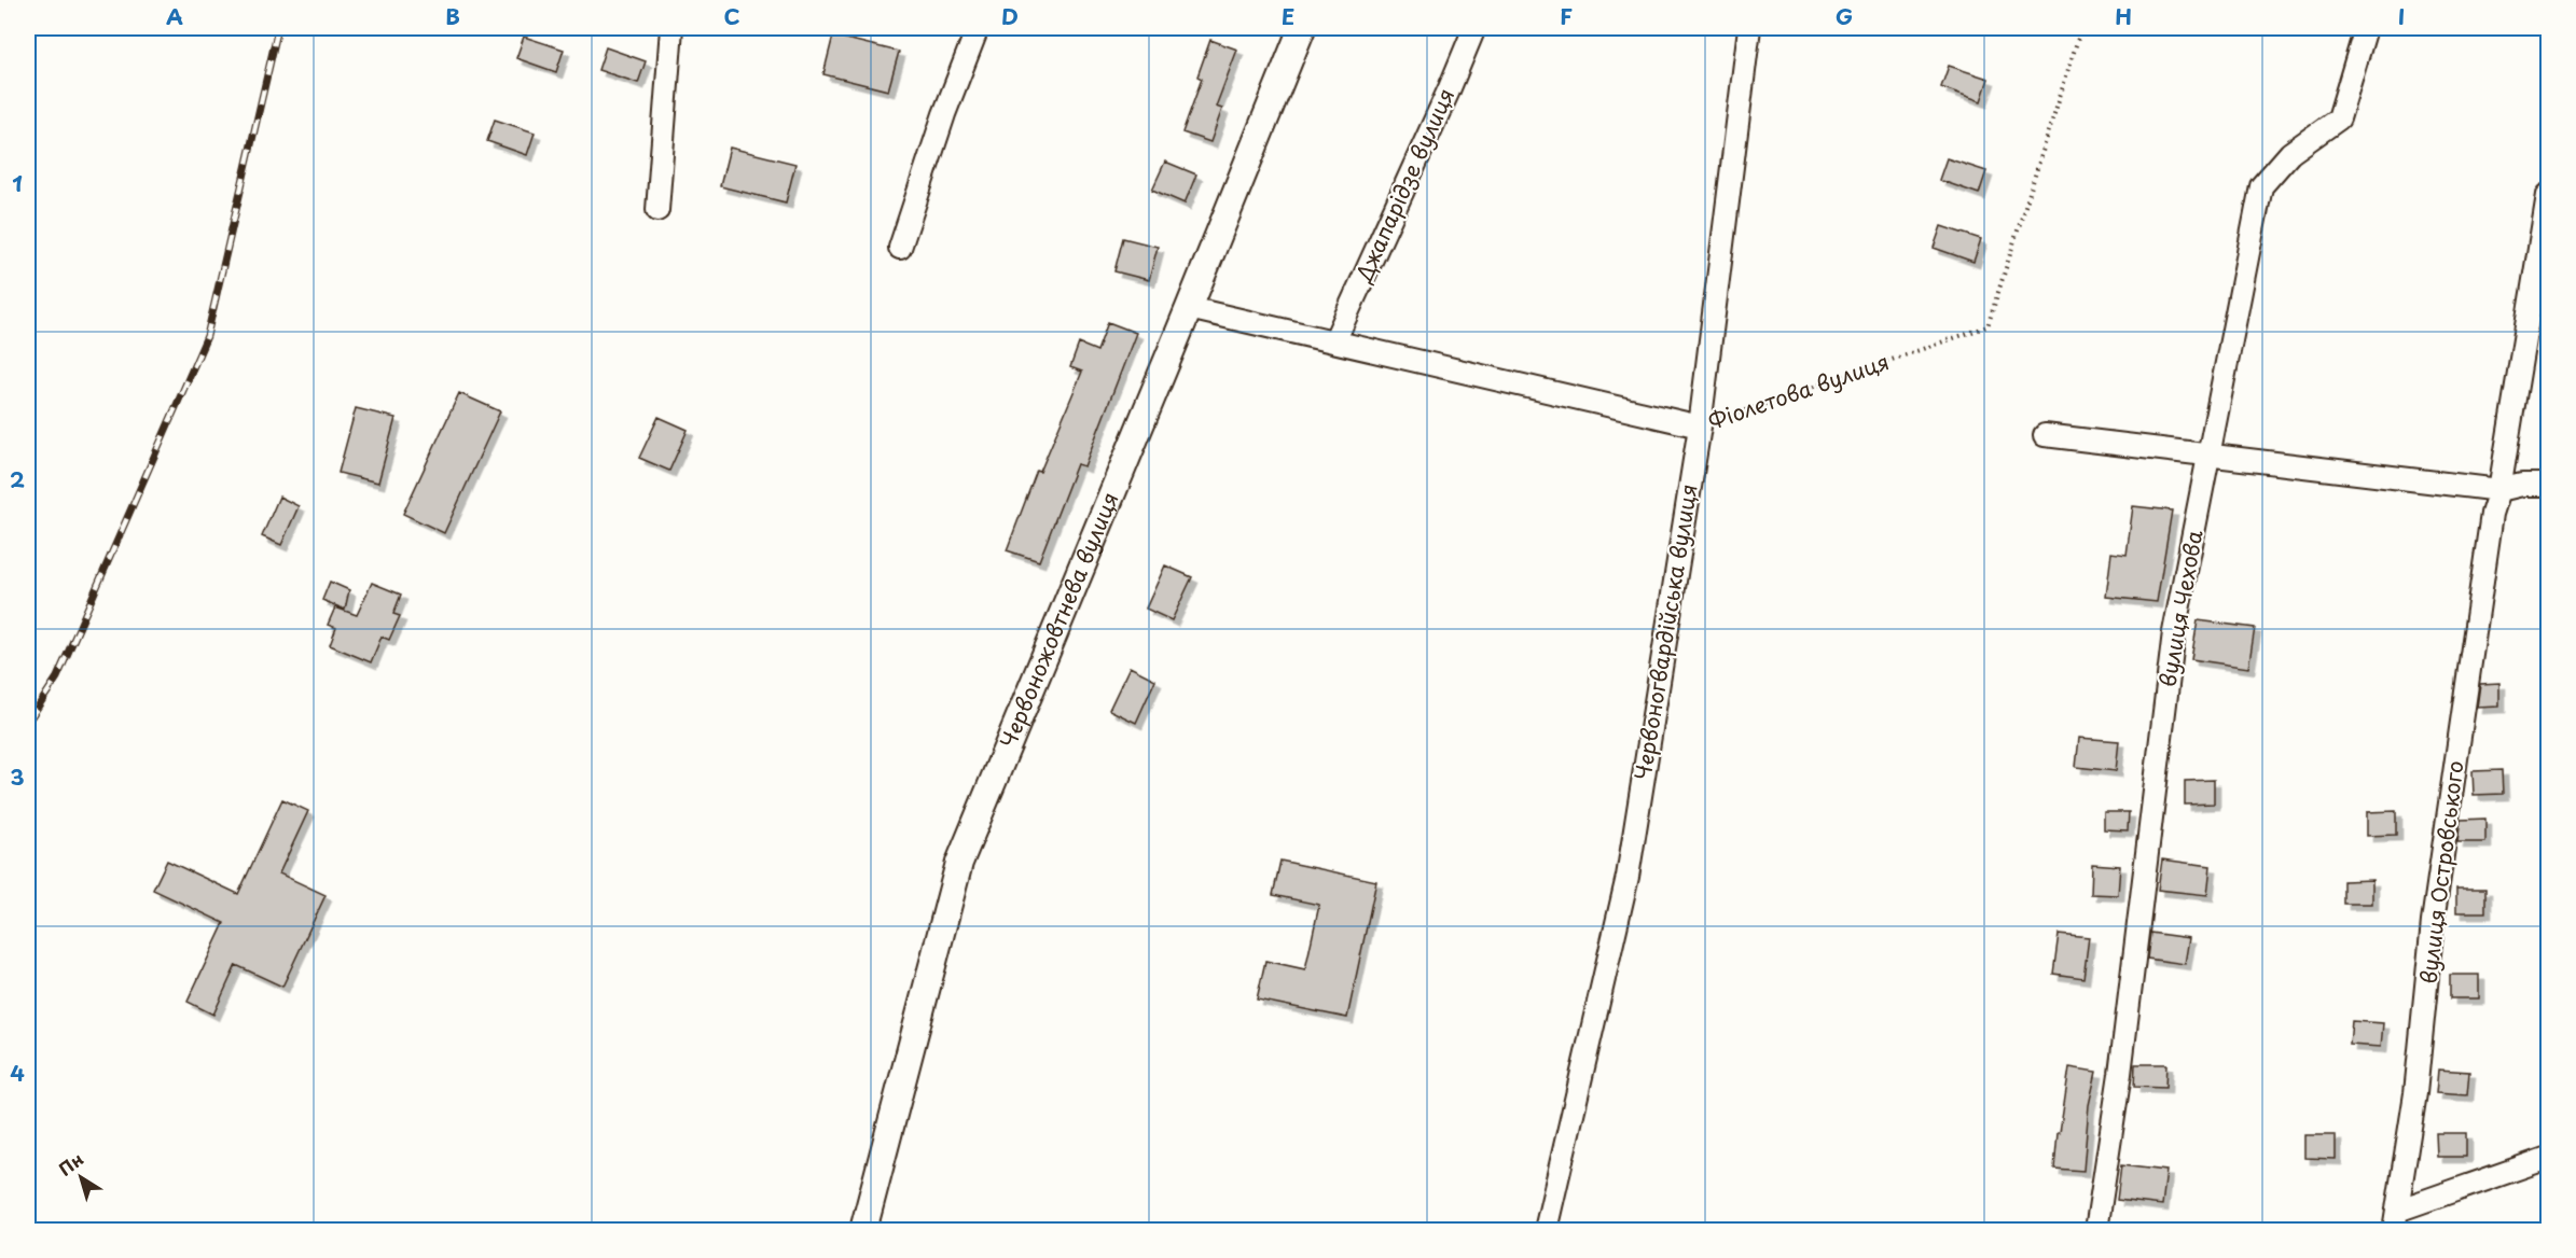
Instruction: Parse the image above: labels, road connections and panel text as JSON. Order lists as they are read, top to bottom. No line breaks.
{"streets":{"street":["Джапарідзе вулиця","Фіолетова вулиця","вулиця Чехова","Червоножовтнева вулиця","Червоногвардійська вулиця","вулиця Островського"]},"crossings":[["Джапарідзе вулиця","Фіолетова вулиця"],["Фіолетова вулиця","Червоножовтнева вулиця"],["Фіолетова вулиця","Червоногвардійська вулиця"]],"north":"top left","grid":{"columns":["A","B","C","D","E","F","G","H","I"],"rows":["1","2","3","4"]}}
